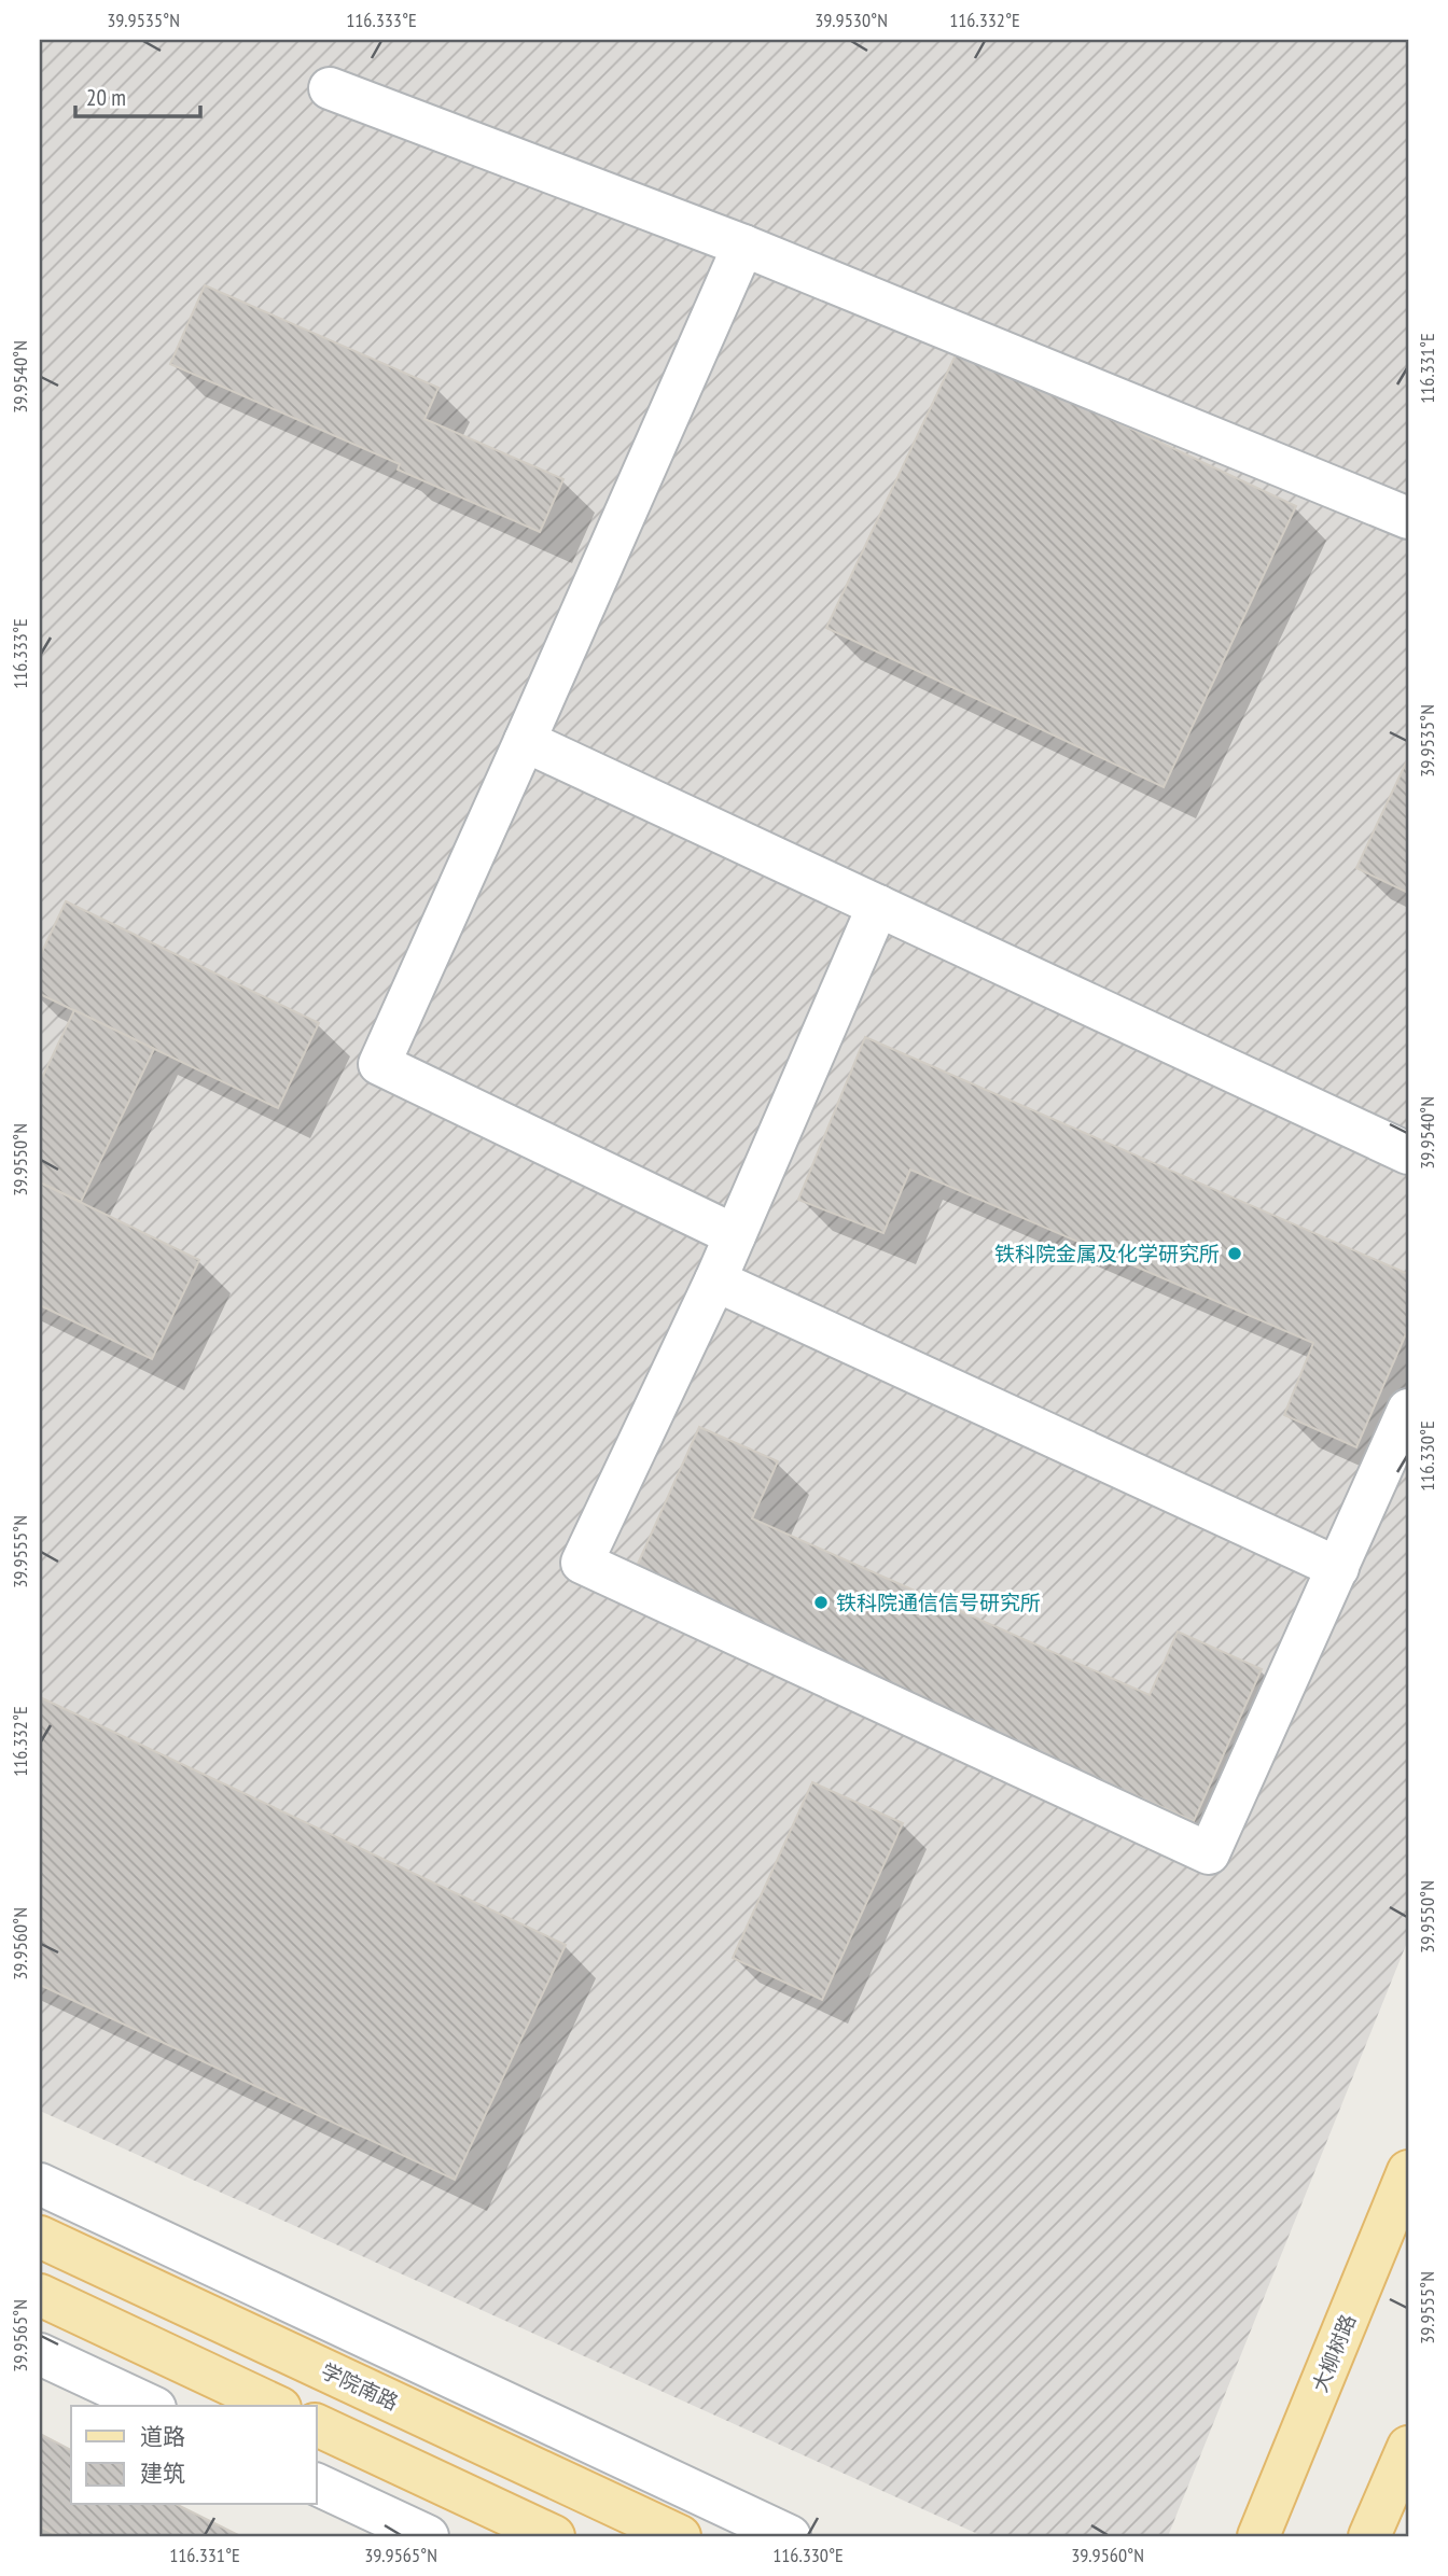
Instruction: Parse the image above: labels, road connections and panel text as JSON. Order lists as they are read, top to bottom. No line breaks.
{"streets":{"main road":["大柳树路","学院南路"]},"places":["铁科院金属及化学研究所","铁科院通信信号研究所"],"legend":["道路","建筑"],"scale_bar":"20 m","coordinates":["39.9535°N","116.333°E","39.9530°N","116.332°E","116.331°E","39.9540°N","39.9550°N","116.330°E","39.9555°N","39.9560°N","39.9565°N"]}
